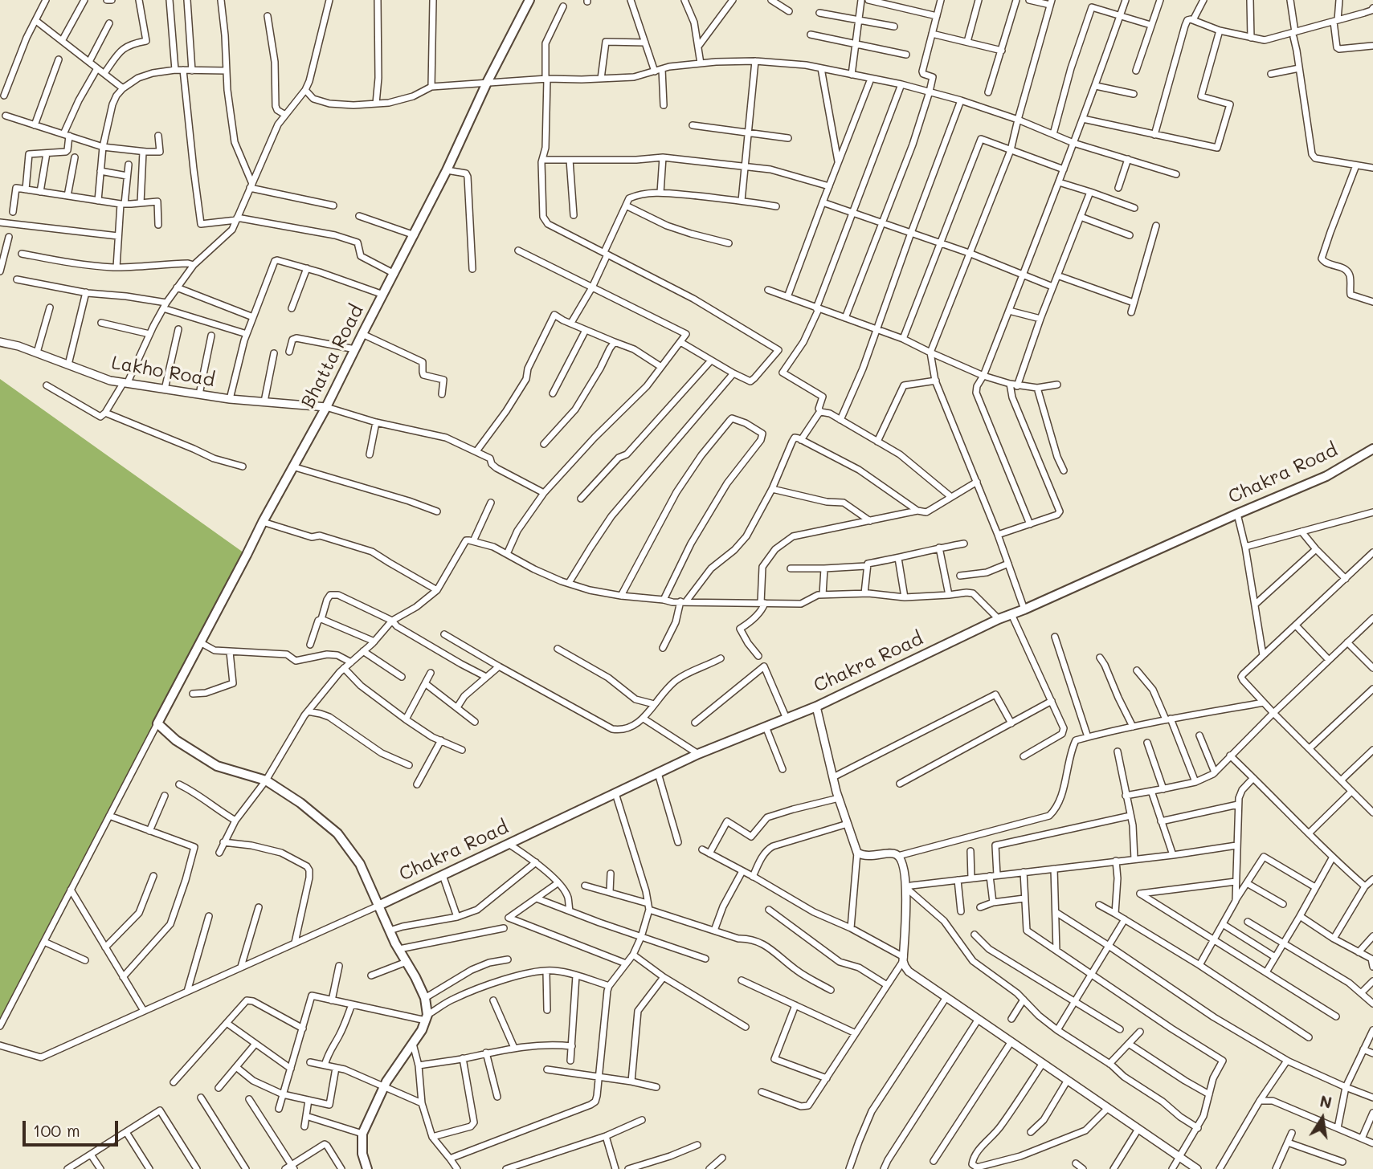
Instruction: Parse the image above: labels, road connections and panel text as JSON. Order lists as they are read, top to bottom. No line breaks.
{"streets":{"main road":["Bhatta Road","Chakra Road"],"street":["Lakho Road"]},"crossings":[["Bhatta Road","Lakho Road"]],"scale_bar":"100 m","north":"top"}
